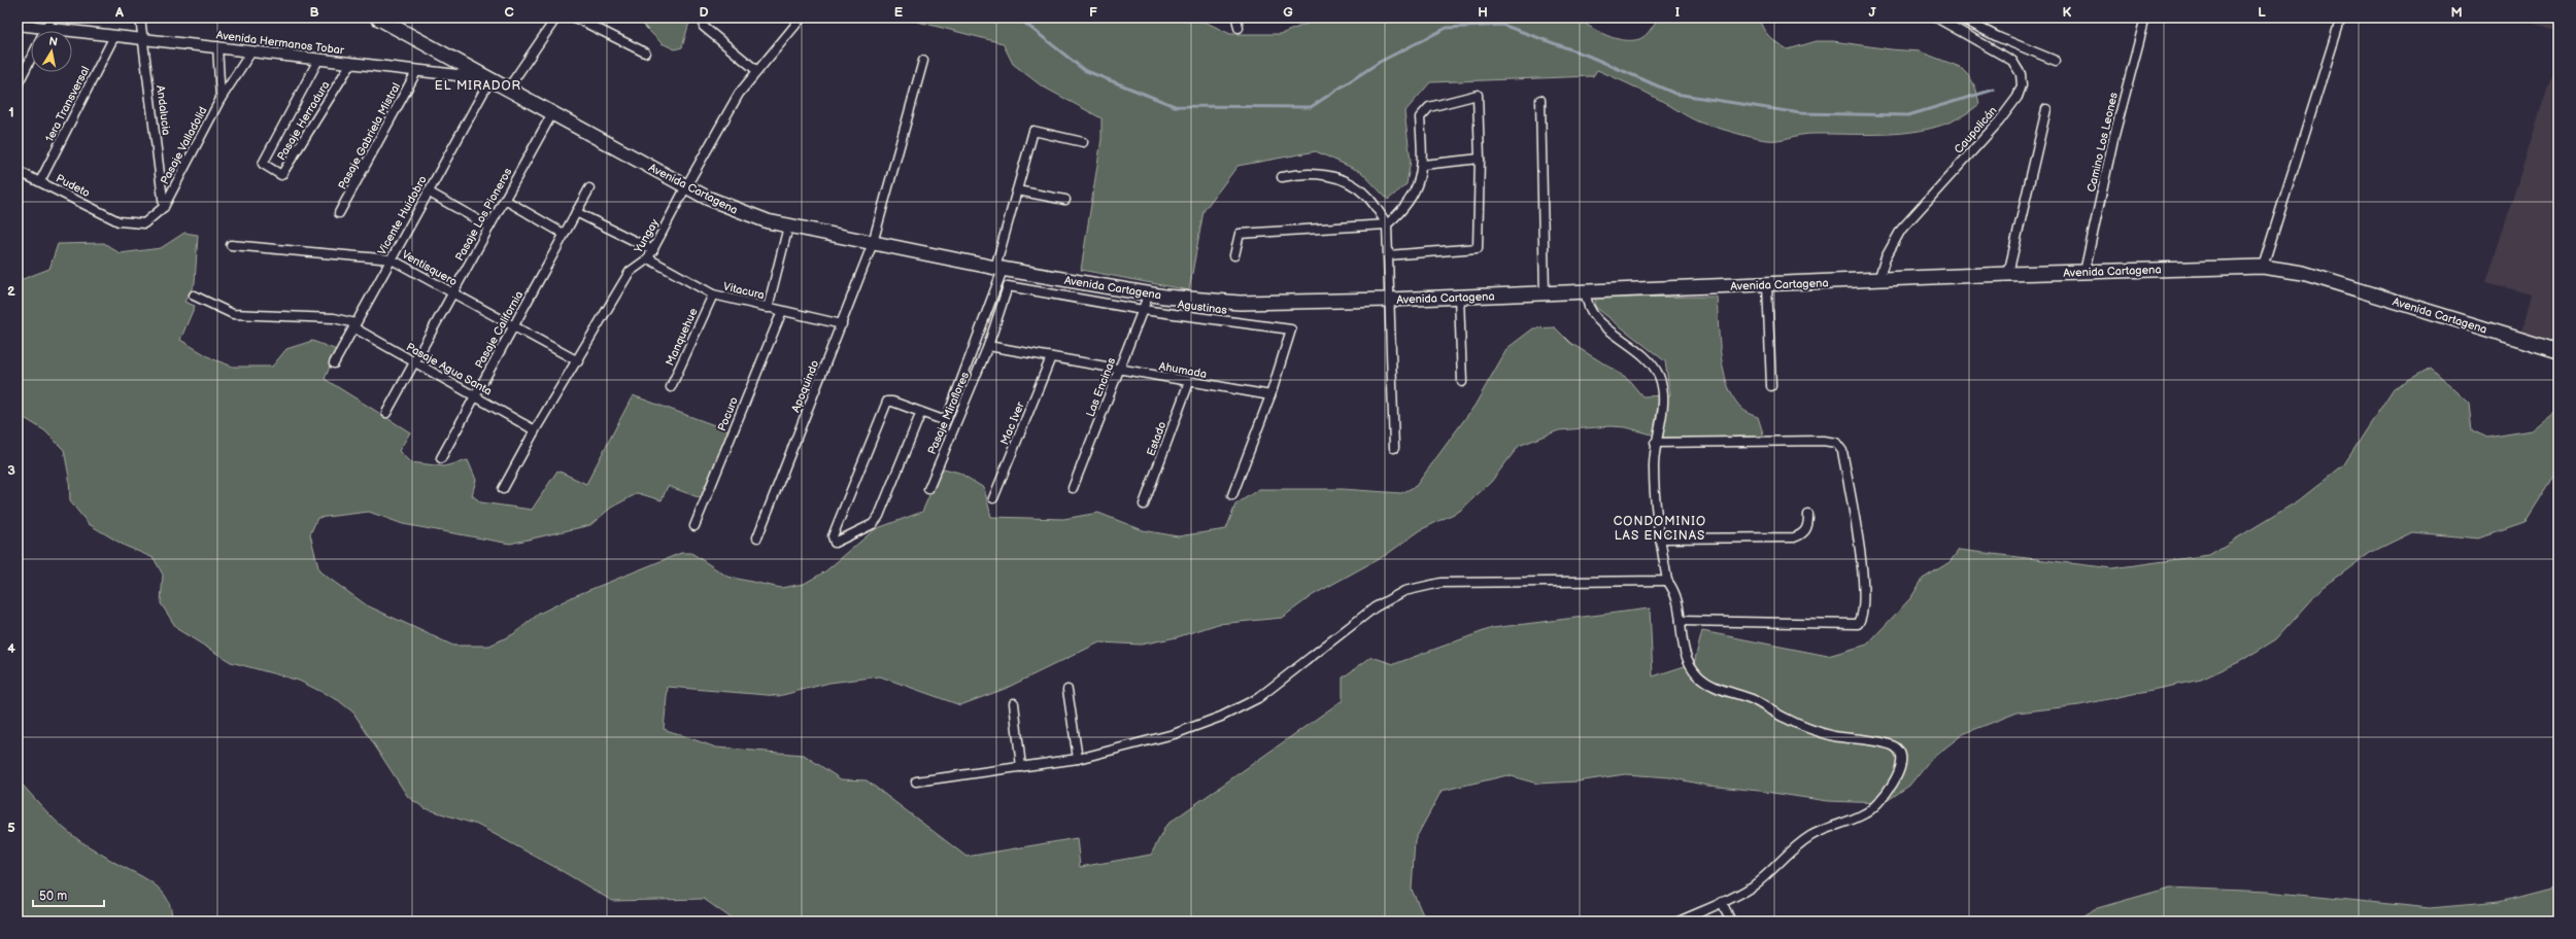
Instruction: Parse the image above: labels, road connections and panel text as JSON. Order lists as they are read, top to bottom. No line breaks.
{"streets":{"main road":["Avenida Cartagena"],"street":["Avenida Hermanos Tobar","1era Transversal","Andalucia","Pasaje Herradura","Caupolicán","Pasaje Gabriela Mistral","Camino Los Leones","Pasaje Valladolid","Pudeto","Pasaje Los Pioneros","Vicente Huidobro","Yungay","Ventisquero","Vitacura","Agustinas","Pasaje California","Manquehue","Pasaje Agua Santa","Ahumada","Apoquindo","Las Encinas","Pasaje Miraflores","Pocuro","Mac Iver","Estado"]},"crossings":[["Avenida Hermanos Tobar","1era Transversal"],["Avenida Hermanos Tobar","Andalucia"],["Avenida Hermanos Tobar","Pasaje Herradura"],["Avenida Hermanos Tobar","Pasaje Gabriela Mistral"],["Avenida Hermanos Tobar","Pasaje Valladolid"],["Avenida Hermanos Tobar","Avenida Cartagena"],["Avenida Hermanos Tobar","Vicente Huidobro"],["1era Transversal","Pudeto"],["Andalucia","Pasaje Valladolid"],["Caupolicán","Avenida Cartagena"],["Camino Los Leones","Avenida Cartagena"],["Pasaje Valladolid","Pudeto"],["Avenida Cartagena","Pasaje Los Pioneros"],["Avenida Cartagena","Vicente Huidobro"],["Avenida Cartagena","Yungay"],["Avenida Cartagena","Apoquindo"],["Avenida Cartagena","Las Encinas"],["Pasaje Los Pioneros","Ventisquero"],["Pasaje Los Pioneros","Pasaje Agua Santa"],["Vicente Huidobro","Ventisquero"],["Vicente Huidobro","Pasaje Agua Santa"],["Yungay","Ventisquero"],["Yungay","Vitacura"],["Yungay","Pasaje Agua Santa"],["Ventisquero","Pasaje California"],["Vitacura","Manquehue"],["Vitacura","Apoquindo"],["Vitacura","Pocuro"],["Agustinas","Ahumada"],["Agustinas","Las Encinas"],["Agustinas","Pasaje Miraflores"],["Pasaje California","Pasaje Agua Santa"],["Ahumada","Las Encinas"],["Ahumada","Pasaje Miraflores"],["Ahumada","Mac Iver"],["Ahumada","Estado"]],"districts":["EL MIRADOR","CONDOMINIO LAS ENCINAS"],"scale_bar":"50 m","north":"top","grid":{"columns":["A","B","C","D","E","F","G","H","I","J","K","L","M"],"rows":["1","2","3","4","5"]}}
